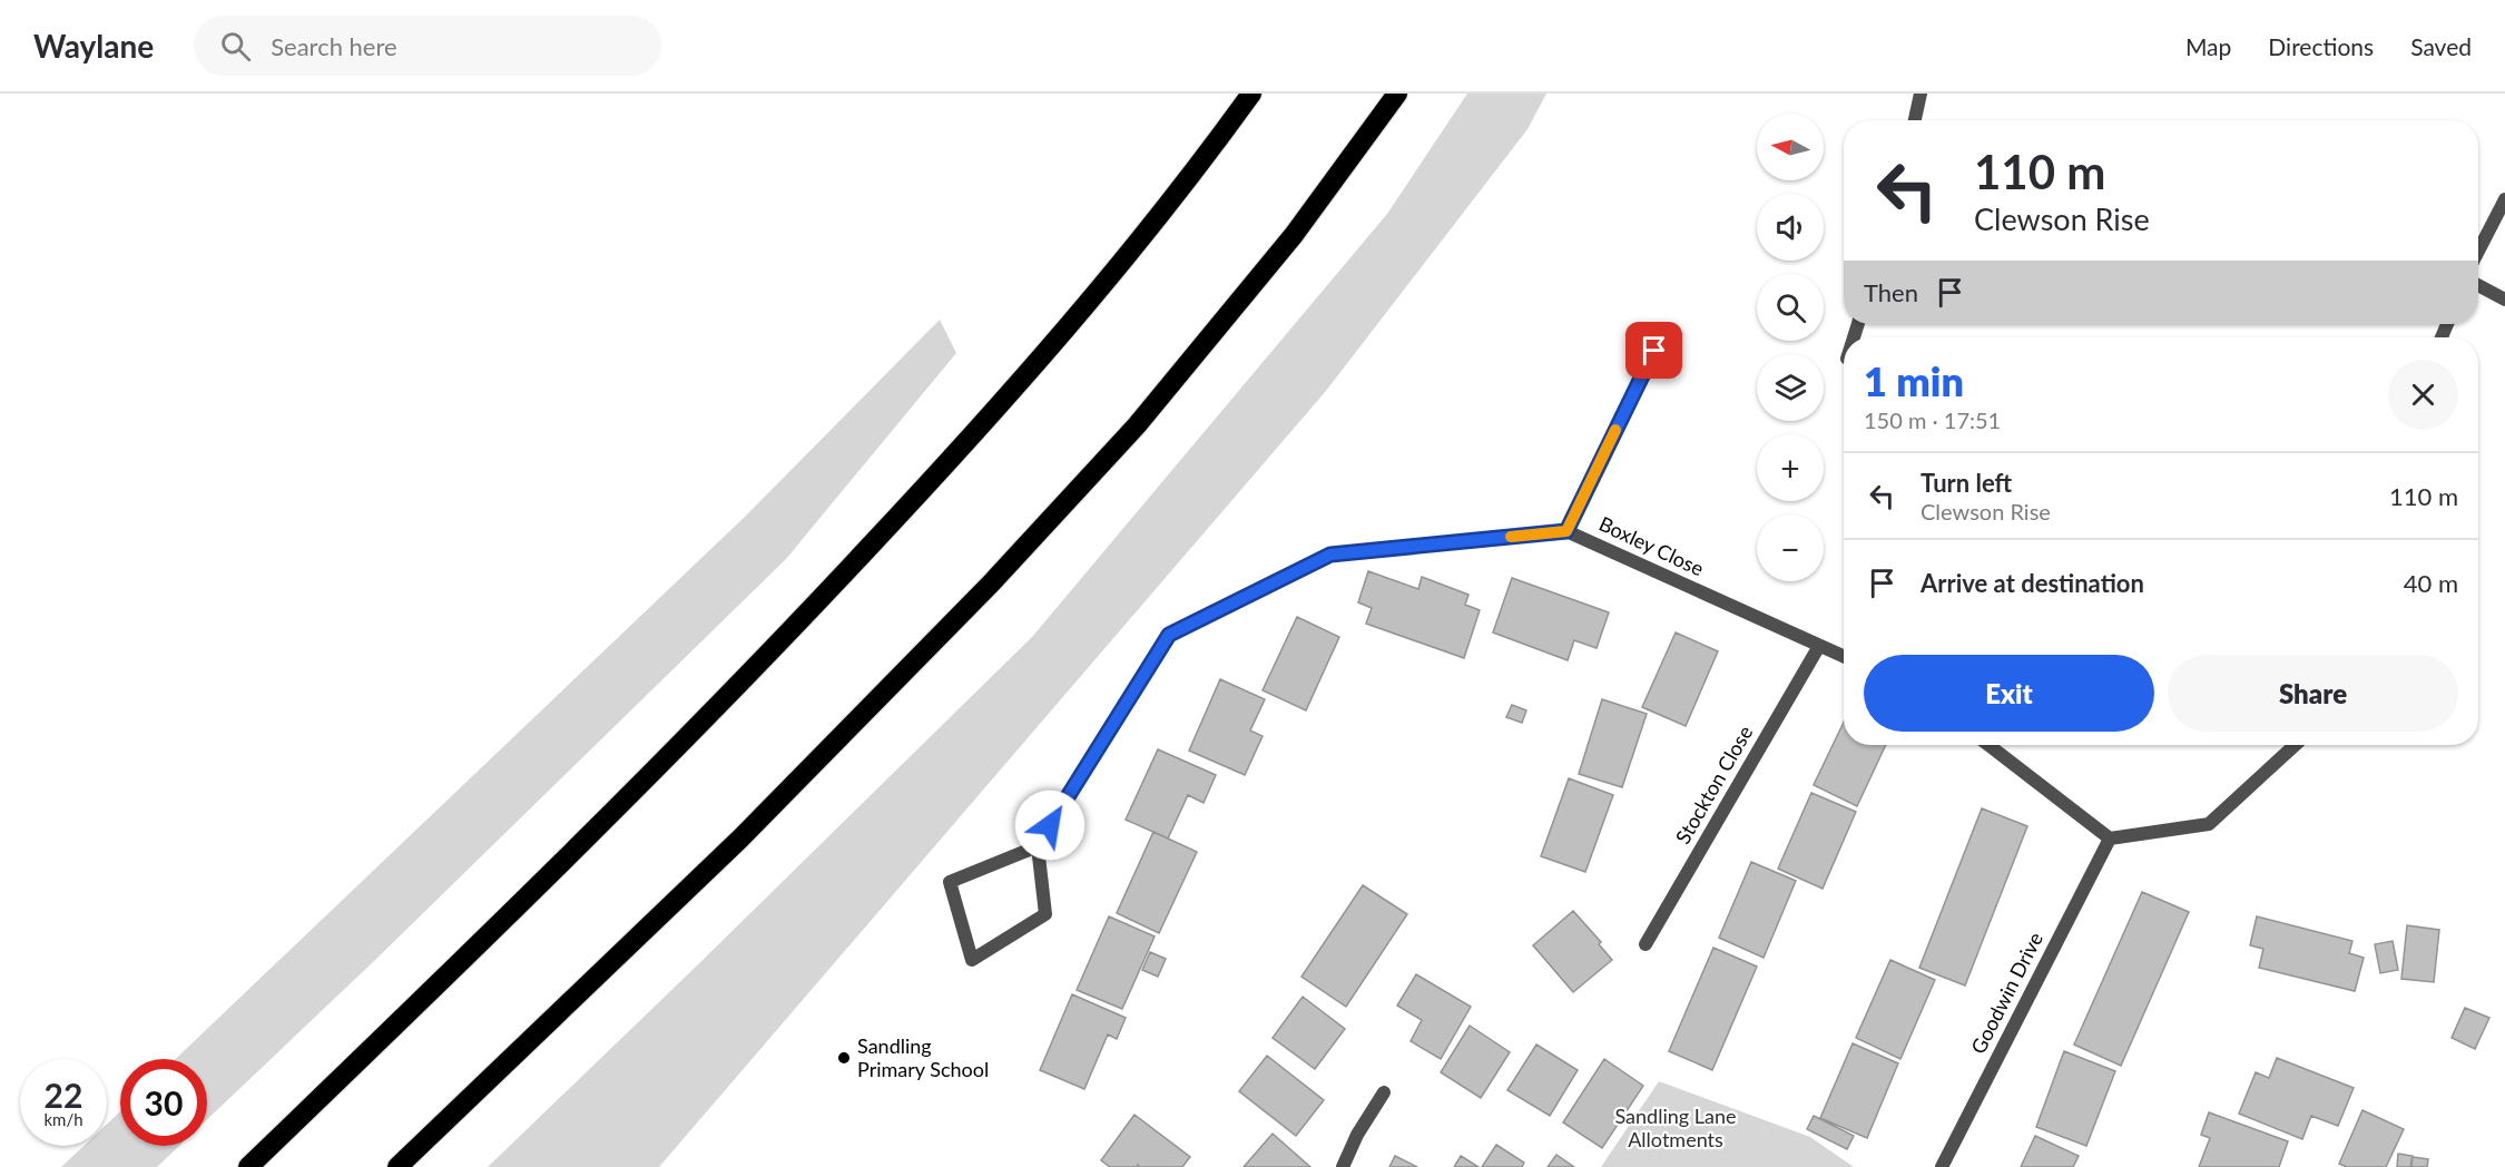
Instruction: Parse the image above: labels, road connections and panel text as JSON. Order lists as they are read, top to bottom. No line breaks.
{"streets":{"street":["Boxley Close","Stockton Close","Goodwin Drive"]},"crossings":[["Boxley Close","Stockton Close"]],"parks":["Sandling Lane Allotments"],"places":["Sandling Primary School"],"north":"left","page":{"header":"Waylane","search":"Search here","nav":["Map","Directions","Saved"],"map_buttons":["+","−"],"turn":["110 m","Clewson Rise"],"then":"Then","heading":["1 min","150 m · 17:51"],"list":[{"name":"Turn left","note":"Clewson Rise","value":"110 m"},{"name":"Arrive at destination","value":"40 m"}],"buttons":["Exit","Share"],"speed":"22 km/h","limit":"30"}}
